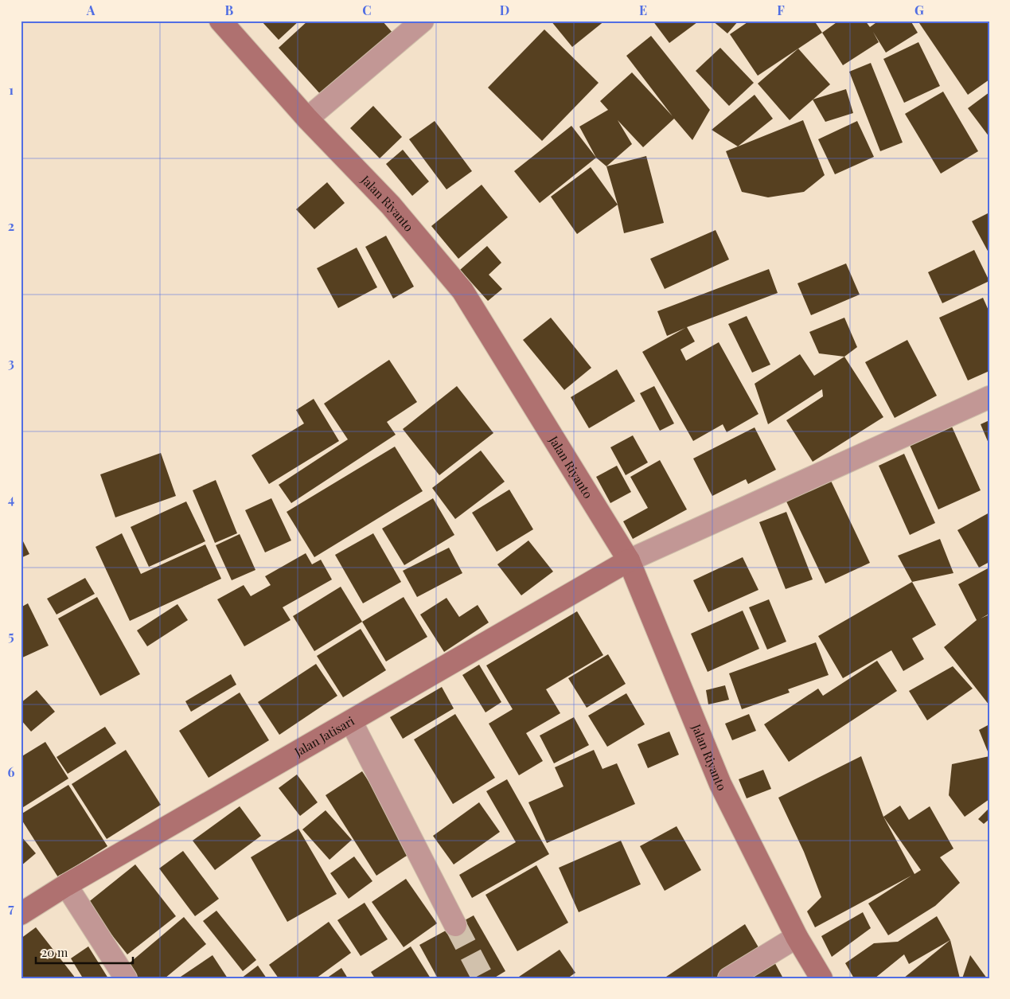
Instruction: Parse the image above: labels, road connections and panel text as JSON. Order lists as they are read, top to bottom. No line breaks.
{"streets":{"street":["Jalan Riyanto","Jalan Jatisari"]},"crossings":[["Jalan Riyanto","Jalan Jatisari"]],"scale_bar":"20 m","grid":{"columns":["A","B","C","D","E","F","G"],"rows":["1","2","3","4","5","6","7"]}}
